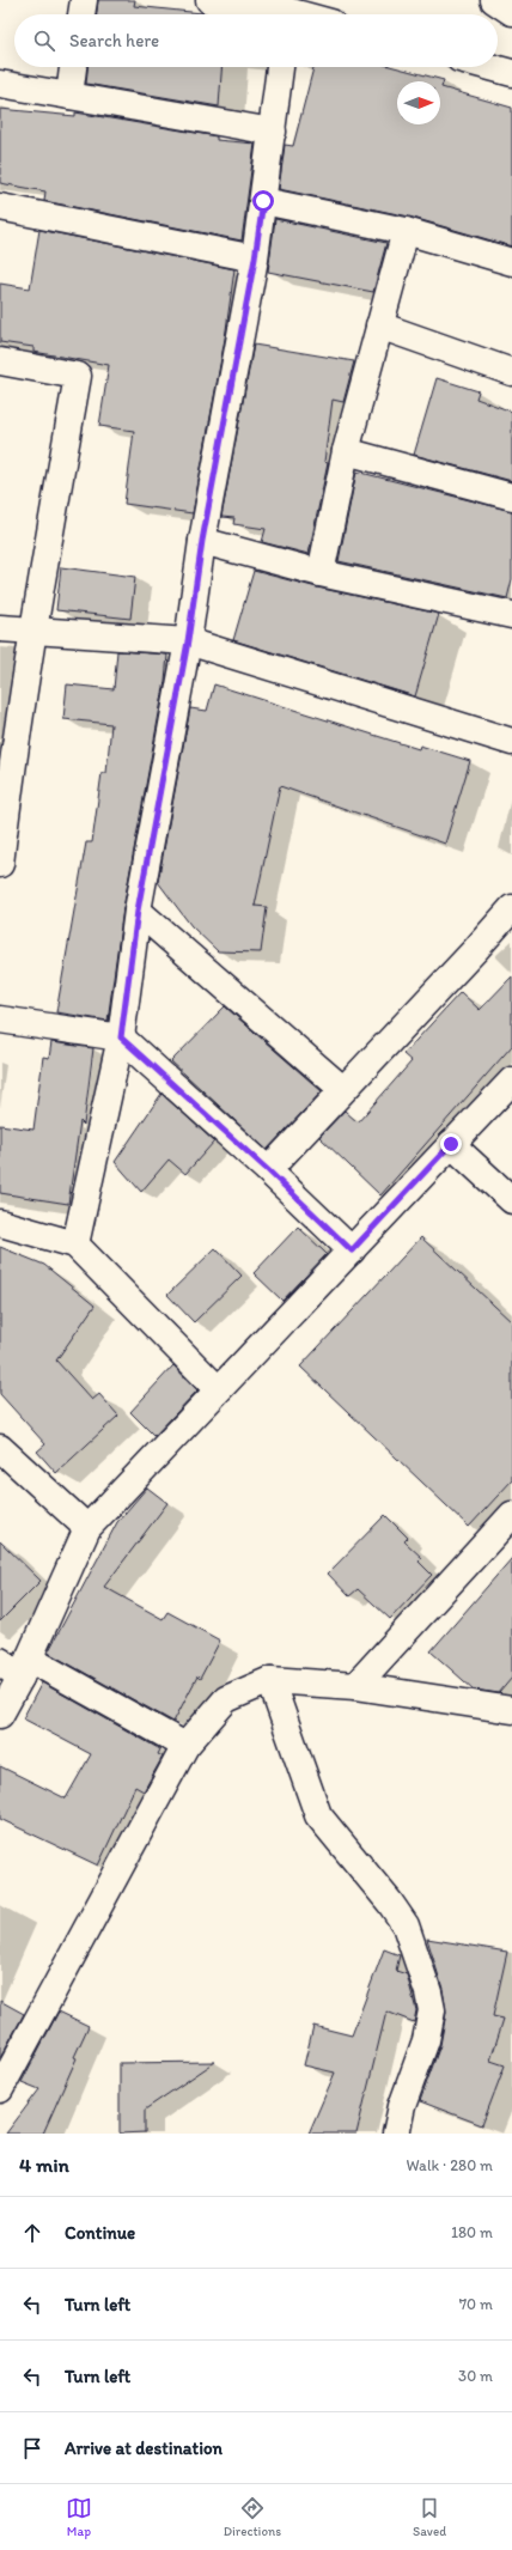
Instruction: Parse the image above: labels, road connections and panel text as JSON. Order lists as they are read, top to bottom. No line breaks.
{"north":"right","page":{"search":"Search here","heading":["4 min","Walk · 280 m"],"list":[["Continue","180 m"],["Turn left","70 m"],["Turn left","30 m"],"Arrive at destination"],"nav":["Map","Directions","Saved"]}}
